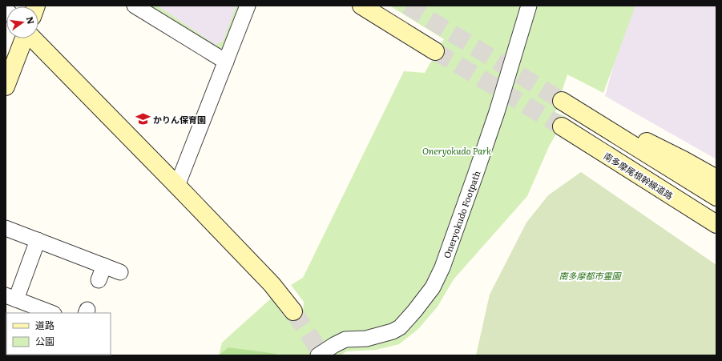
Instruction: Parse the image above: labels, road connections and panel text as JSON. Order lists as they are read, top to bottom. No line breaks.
{"streets":{"main road":["南多摩尾根幹線道路"],"street":["Oneryokudo Footpath"]},"parks":["Oneryokudo Park","南多摩都市霊園"],"places":{"school or university":["かりん保育園"]},"legend":["道路","公園"],"north":"right"}
